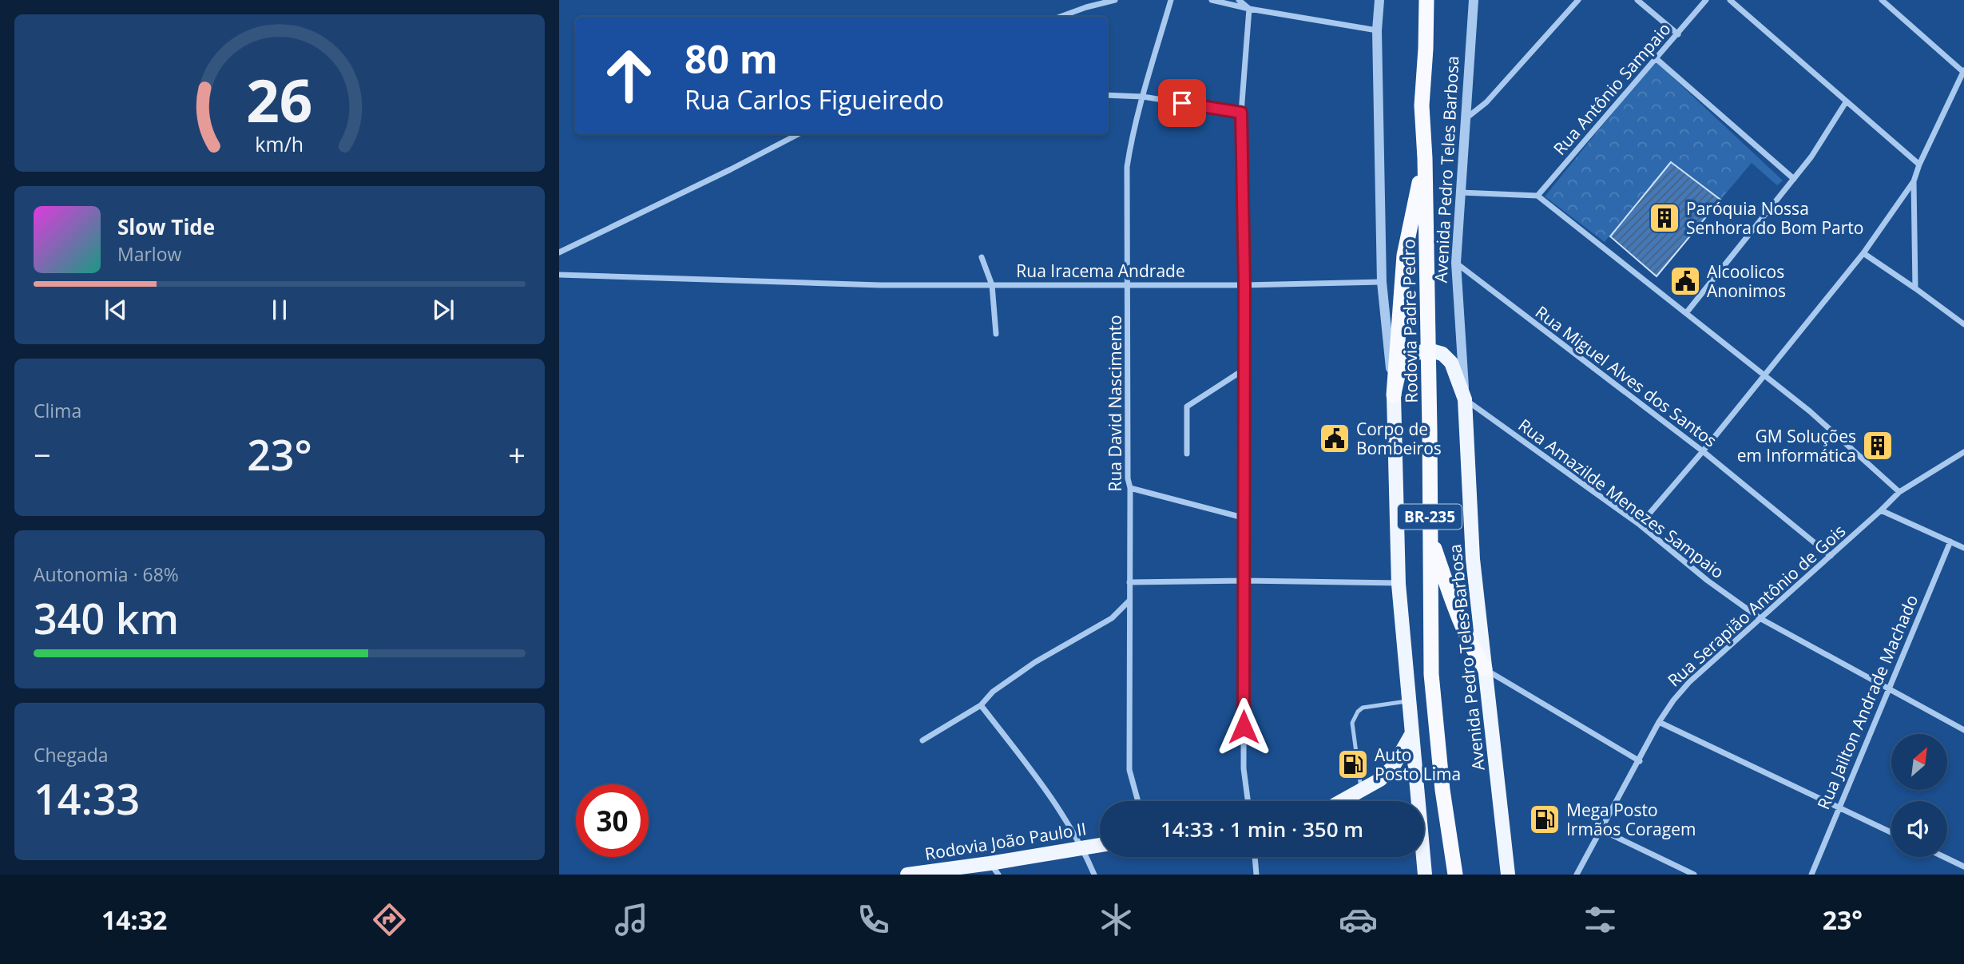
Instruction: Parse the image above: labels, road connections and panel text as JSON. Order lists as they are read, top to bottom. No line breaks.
{"streets":{"highway":["Rodovia Padre Pedro","BR-235"],"main road":["Avenida Pedro Teles Barbosa","Rodovia João Paulo II"],"street":["Rua Antônio Sampaio","Rua Iracema Andrade","Rua Miguel Alves dos Santos","Rua David Nascimento","Rua Amazilde Menezes Sampaio","Rua Serapião Antônio de Gois","Rua Jailton Andrade Machado"]},"crossings":[["Avenida Pedro Teles Barbosa","Rua Miguel Alves dos Santos"],["Avenida Pedro Teles Barbosa","Rua Amazilde Menezes Sampaio"],["Rua Iracema Andrade","Rua David Nascimento"],["Rua Miguel Alves dos Santos","Rua Serapião Antônio de Gois"],["Rua Amazilde Menezes Sampaio","Rua Serapião Antônio de Gois"],["Rua Amazilde Menezes Sampaio","Rua Jailton Andrade Machado"]],"places":{"building":["Paróquia Nossa Senhora do Bom Parto","GM Soluções em Informática"],"public building":["Alcoolicos Anonimos","Corpo de Bombeiros"],"fuel station":["Auto Posto Lima","Mega Posto Irmãos Coragem"]},"north":"top right","page":{"turn":["80 m","Rua Carlos Figueiredo"],"song":["Slow Tide","Marlow"],"tile":["Clima",["Autonomia · 68%","340 km"],["Chegada","14:33"]],"heat":["−","23°","+"],"limit":"30","trip":"14:33 · 1 min · 350 m","tabs":["14:32","23°"],"gauge":["26","km/h"]}}
